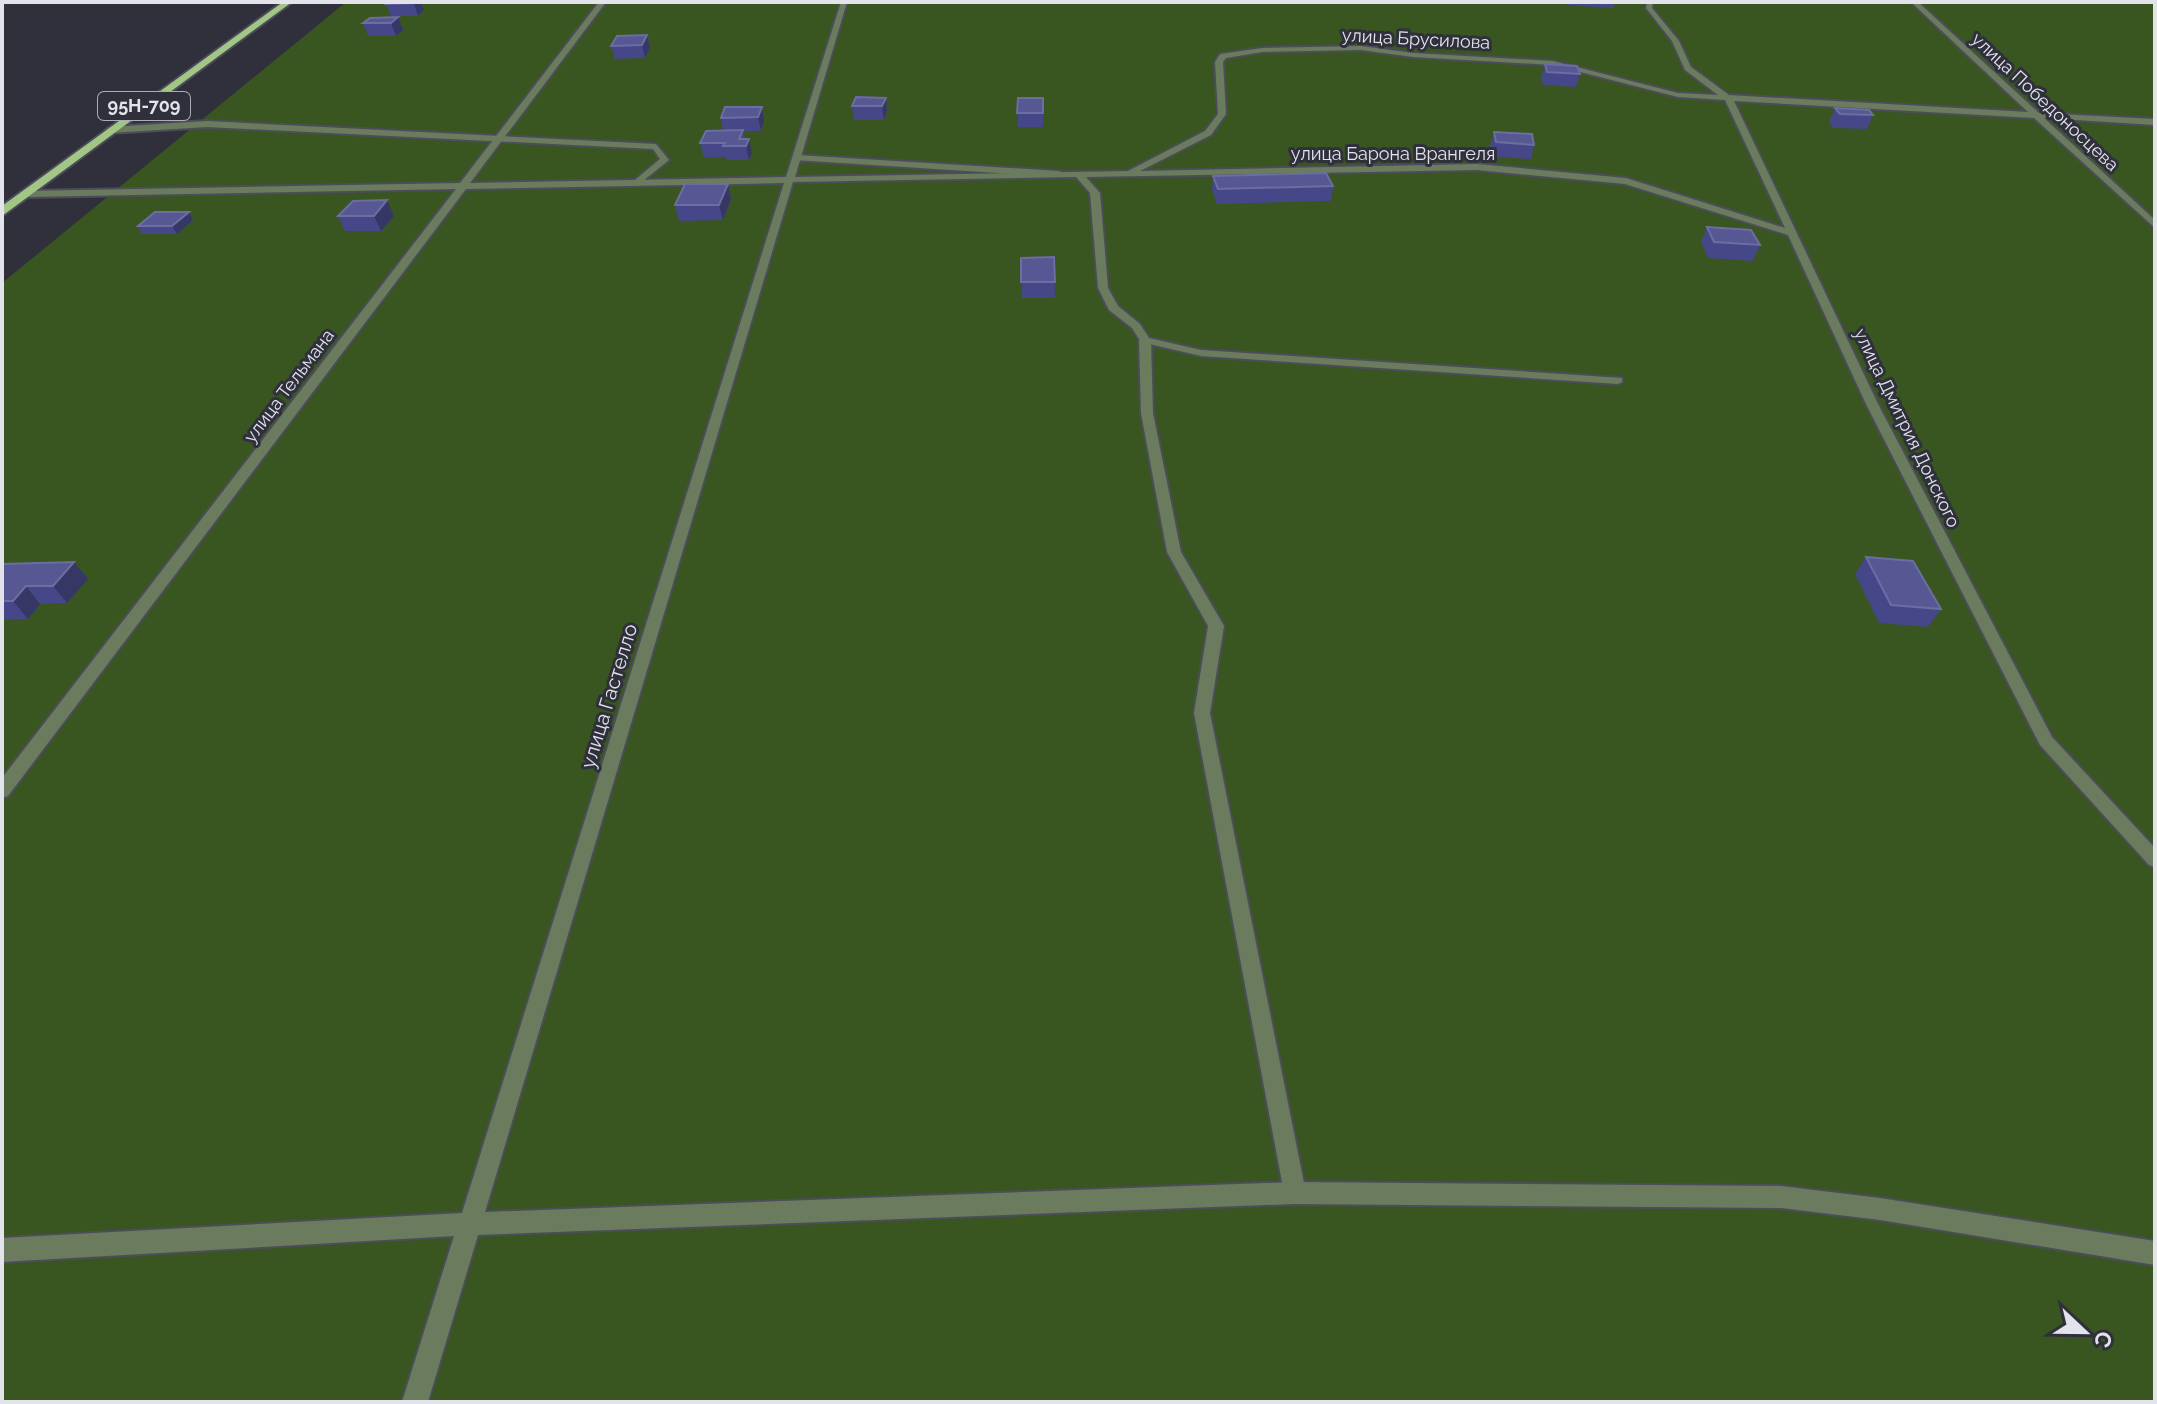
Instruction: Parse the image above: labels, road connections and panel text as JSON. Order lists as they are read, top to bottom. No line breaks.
{"streets":{"main road":["95Н-709"],"street":["улица Брусилова","улица Победоносцева","улица Барона Врангеля","улица Тельмана","улица Дмитрия Донского","улица Гастелло"]},"crossings":[["улица Брусилова","улица Барона Врангеля"],["улица Брусилова","улица Дмитрия Донского"],["улица Барона Врангеля","улица Дмитрия Донского"]],"north":"right"}
